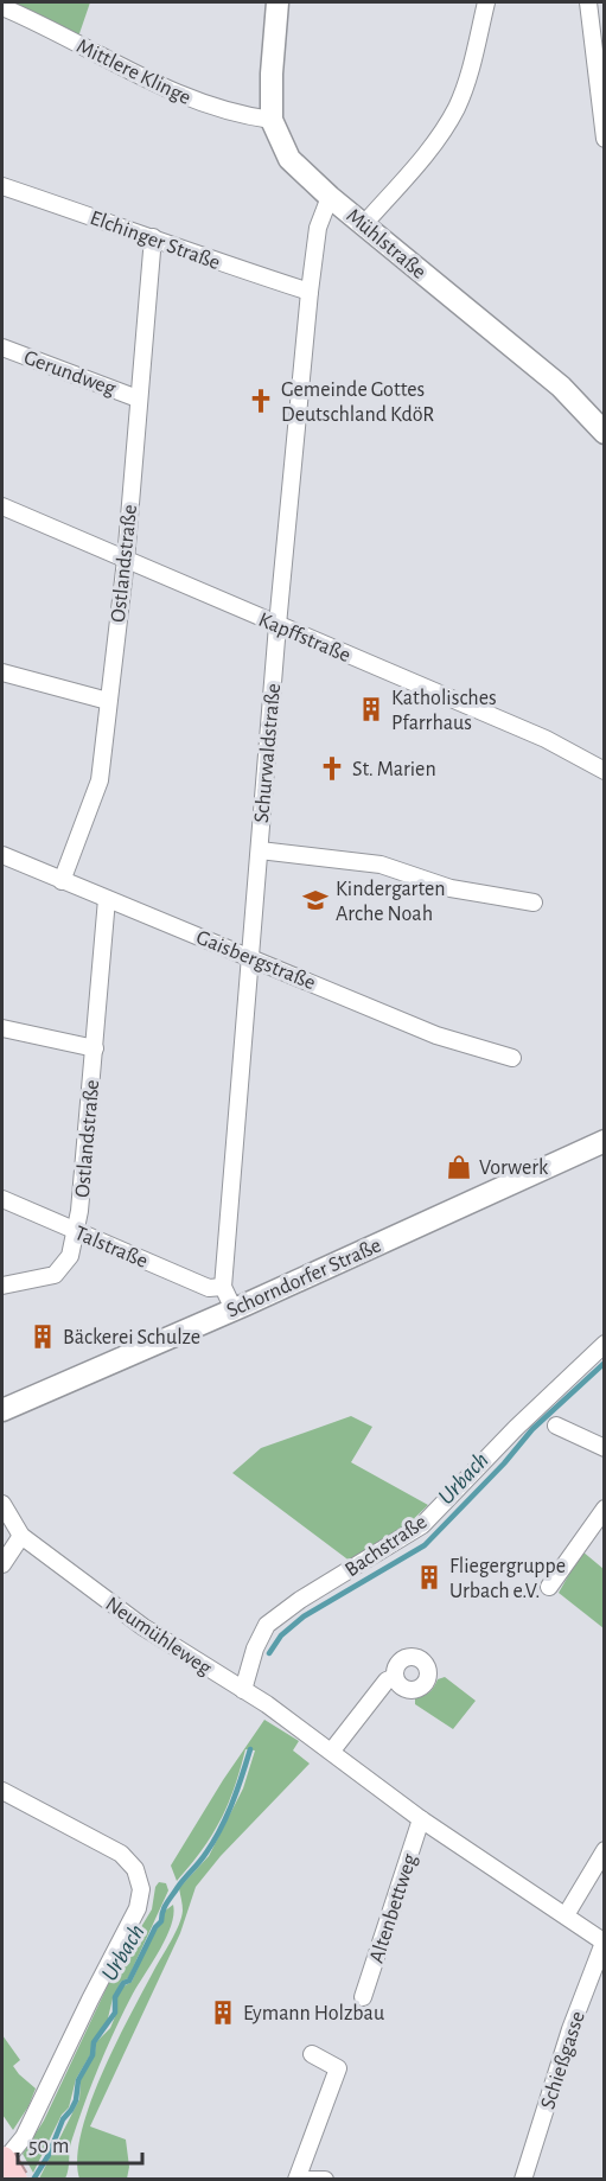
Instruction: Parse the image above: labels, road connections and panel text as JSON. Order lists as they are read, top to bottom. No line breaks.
{"streets":{"street":["Mittlere Klinge","Elchinger Straße","Mühlstraße","Gerundweg","Ostlandstraße","Kapffstraße","Schurwaldstraße","Gaisbergstraße","Talstraße","Schorndorfer Straße","Bachstraße","Neumühleweg","Altenbettweg","Schießgasse"]},"crossings":[["Mittlere Klinge","Mühlstraße"],["Elchinger Straße","Ostlandstraße"],["Elchinger Straße","Schurwaldstraße"],["Mühlstraße","Schurwaldstraße"],["Gerundweg","Ostlandstraße"],["Ostlandstraße","Kapffstraße"],["Ostlandstraße","Gaisbergstraße"],["Ostlandstraße","Talstraße"],["Kapffstraße","Schurwaldstraße"],["Schurwaldstraße","Gaisbergstraße"],["Schurwaldstraße","Talstraße"],["Bachstraße","Neumühleweg"],["Neumühleweg","Altenbettweg"],["Neumühleweg","Schießgasse"]],"water":["Urbach"],"places":{"church":["Gemeinde Gottes Deutschland KdöR","St. Marien"],"building":["Katholisches Pfarrhaus","Bäckerei Schulze","Fliegergruppe Urbach e.V.","Eymann Holzbau"],"school or university":["Kindergarten Arche Noah"],"shop":["Vorwerk"]},"scale_bar":"50 m"}
